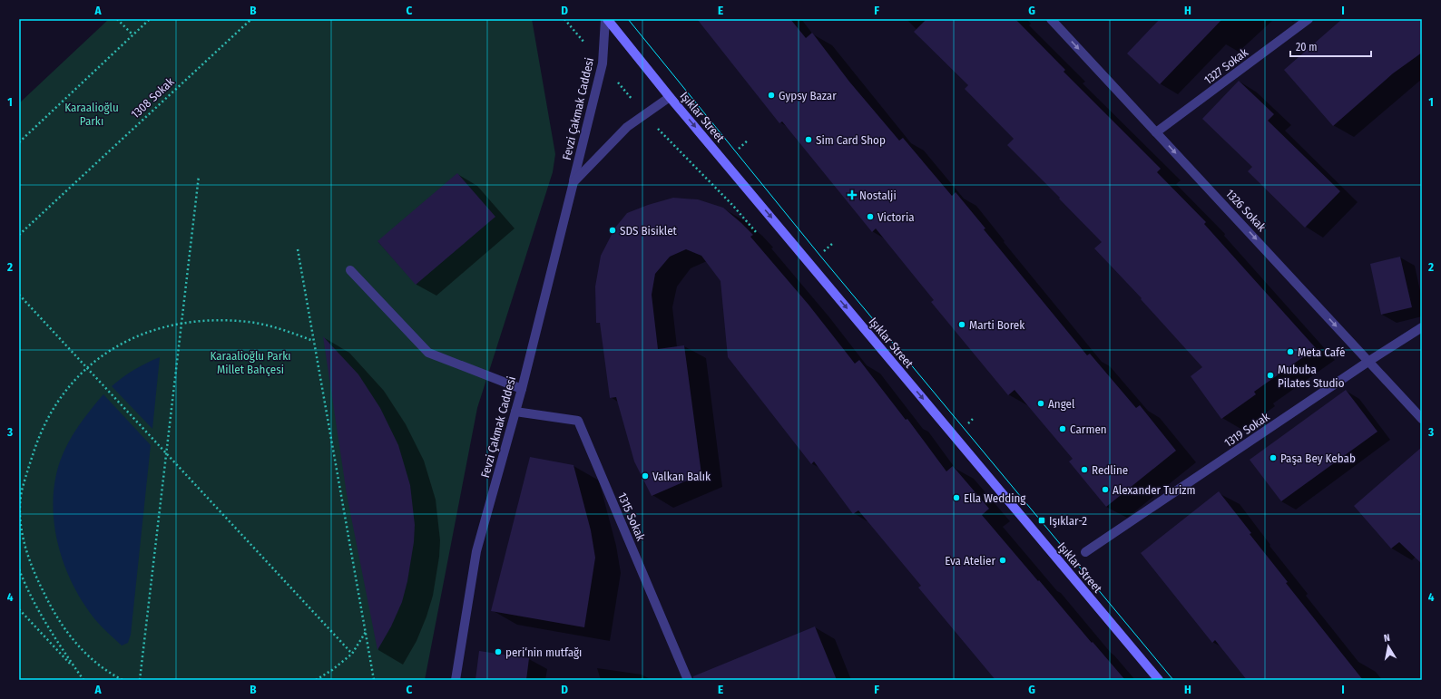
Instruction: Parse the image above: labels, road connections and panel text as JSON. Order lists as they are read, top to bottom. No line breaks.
{"streets":{"street":["1327 Sokak","Fevzi Çakmak Caddesi","Işıklar Street","1326 Sokak","1319 Sokak","1315 Sokak"],"path":["1308 Sokak"]},"crossings":[["1327 Sokak","1326 Sokak"],["Fevzi Çakmak Caddesi","Işıklar Street"],["Fevzi Çakmak Caddesi","1315 Sokak"],["1326 Sokak","1319 Sokak"]],"one_way":["Işıklar Street","1326 Sokak"],"parks":["Karaalioğlu Parkı","Karaalioğlu Parkı Millet Bahçesi"],"places":{"other":["Gypsy Bazar","Sim Card Shop","Victoria","SDS Bisiklet","Marti Borek","Meta Café","Mububa Pilates Studio","Angel","Carmen","Paşa Bey Kebab","Redline","Valkan Balık","Alexander Turizm","Ella Wedding","Eva Atelier","peri‘nin mutfağı"],"health":["Nostalji"],"transit":["Işıklar-2"]},"scale_bar":"20 m","north":"top","grid":{"columns":["A","B","C","D","E","F","G","H","I"],"rows":["1","2","3","4"]}}
